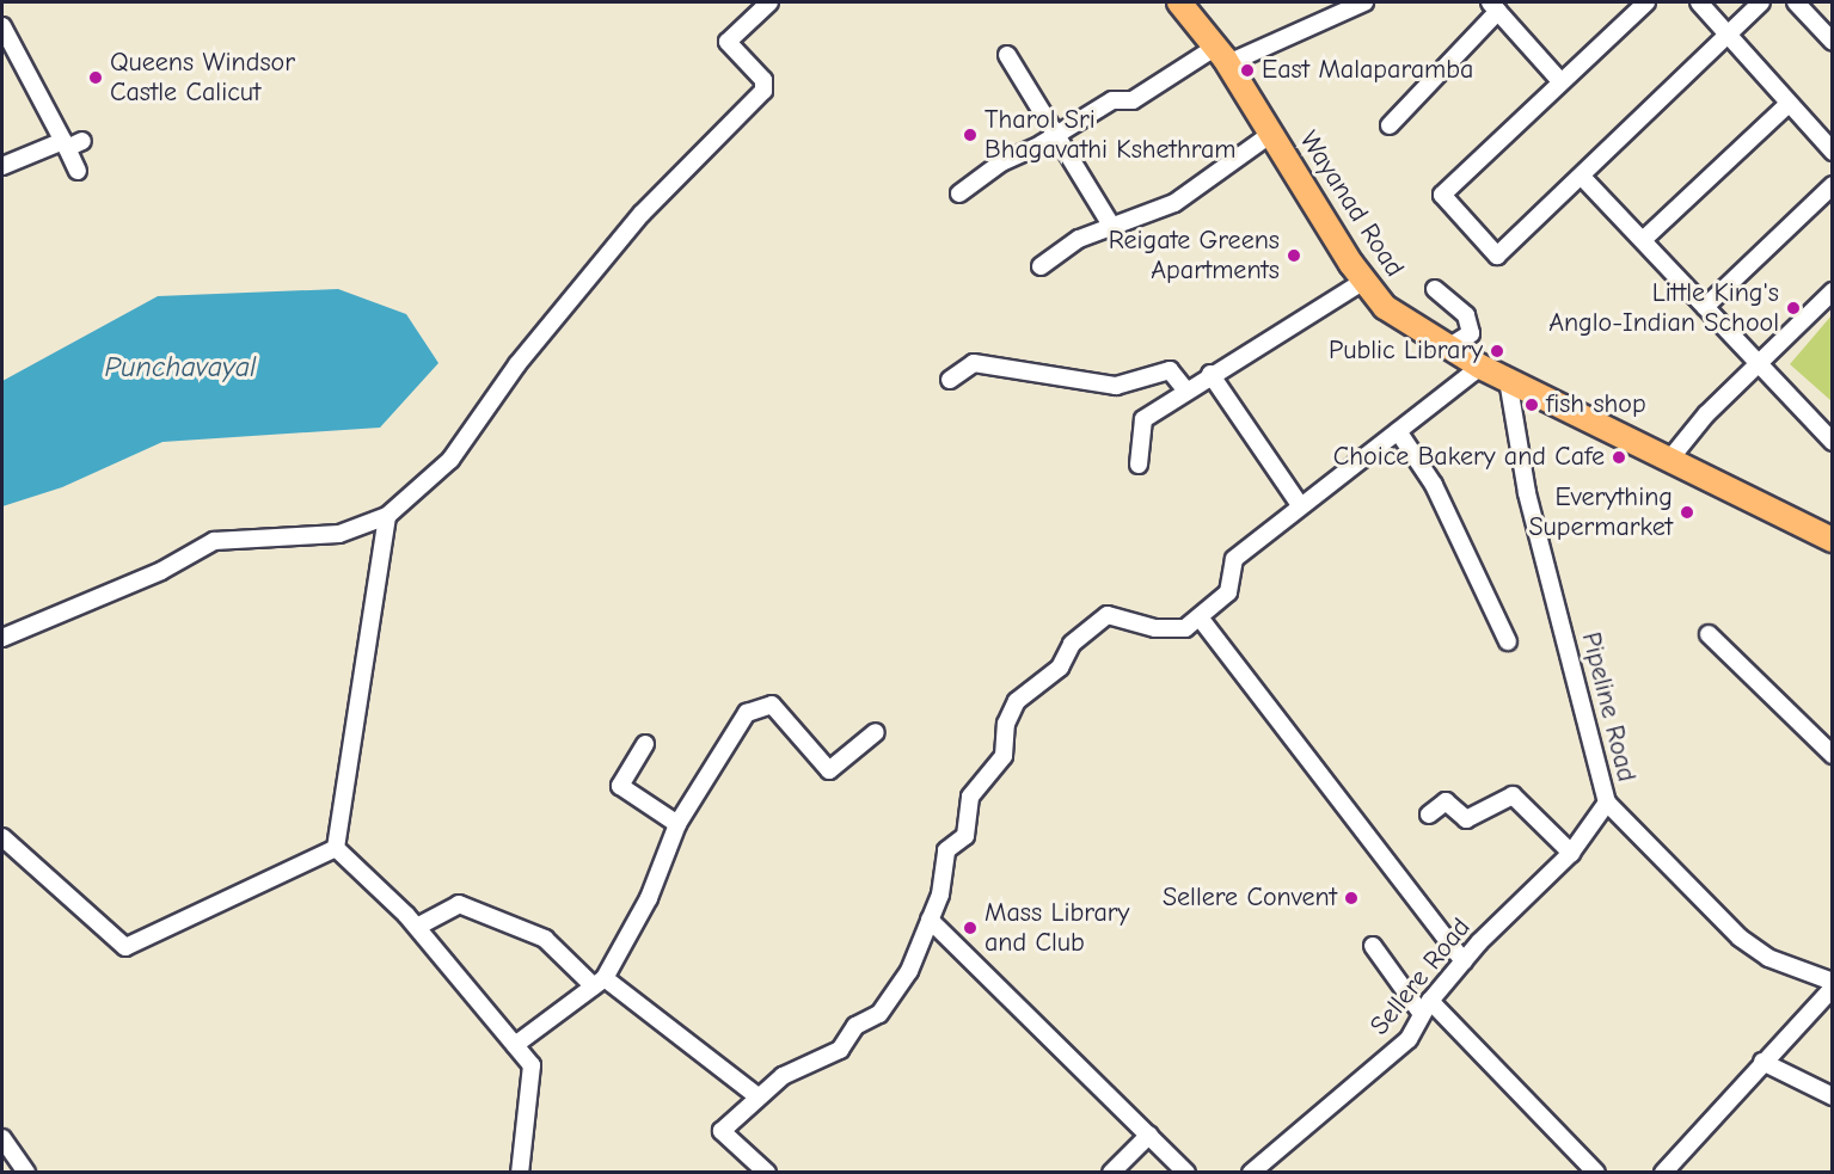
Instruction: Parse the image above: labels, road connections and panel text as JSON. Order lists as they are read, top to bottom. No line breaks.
{"streets":{"highway":["Wayanad Road"],"street":["Pipeline Road","Sellere Road"]},"crossings":[["Wayanad Road","Pipeline Road"],["Pipeline Road","Sellere Road"]],"water":["Punchavayal"],"places":["East Malaparamba","Queens Windsor Castle Calicut","Tharol Sri Bhagavathi Kshethram","Reigate Greens Apartments","Little King's Anglo-Indian School","Public Library","fish shop","Choice Bakery and Cafe","Everything Supermarket","Sellere Convent","Mass Library and Club"]}
